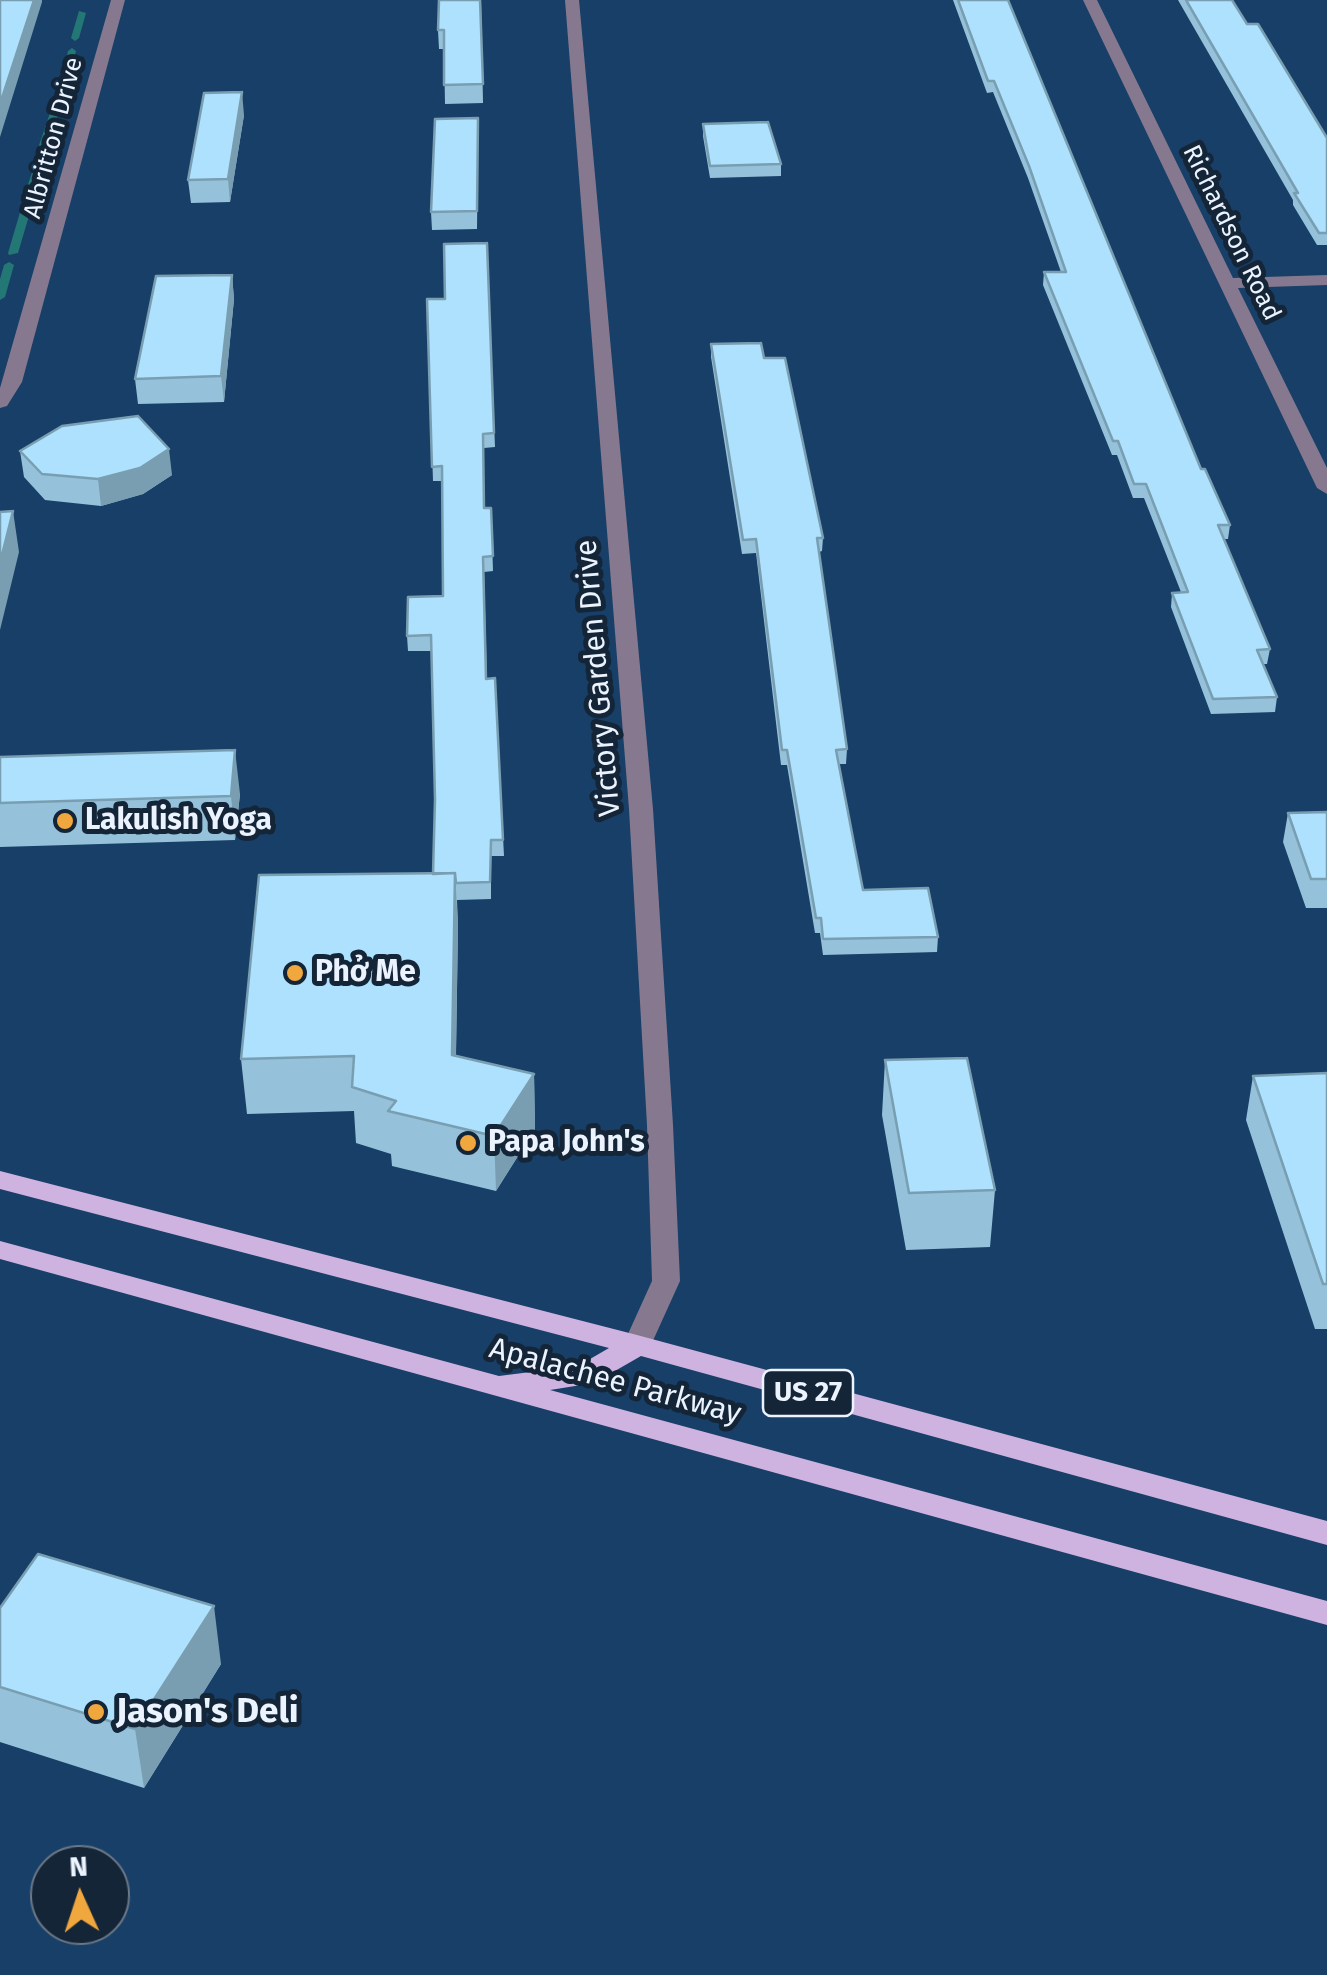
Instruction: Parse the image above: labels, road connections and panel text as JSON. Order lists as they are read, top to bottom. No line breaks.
{"streets":{"main road":["Apalachee Parkway","US 27"],"street":["Albritton Drive","Richardson Road","Victory Garden Drive"]},"crossings":[["Victory Garden Drive","Apalachee Parkway"]],"places":["Lakulish Yoga","Phở Me","Papa John's","Jason's Deli"],"north":"top"}
